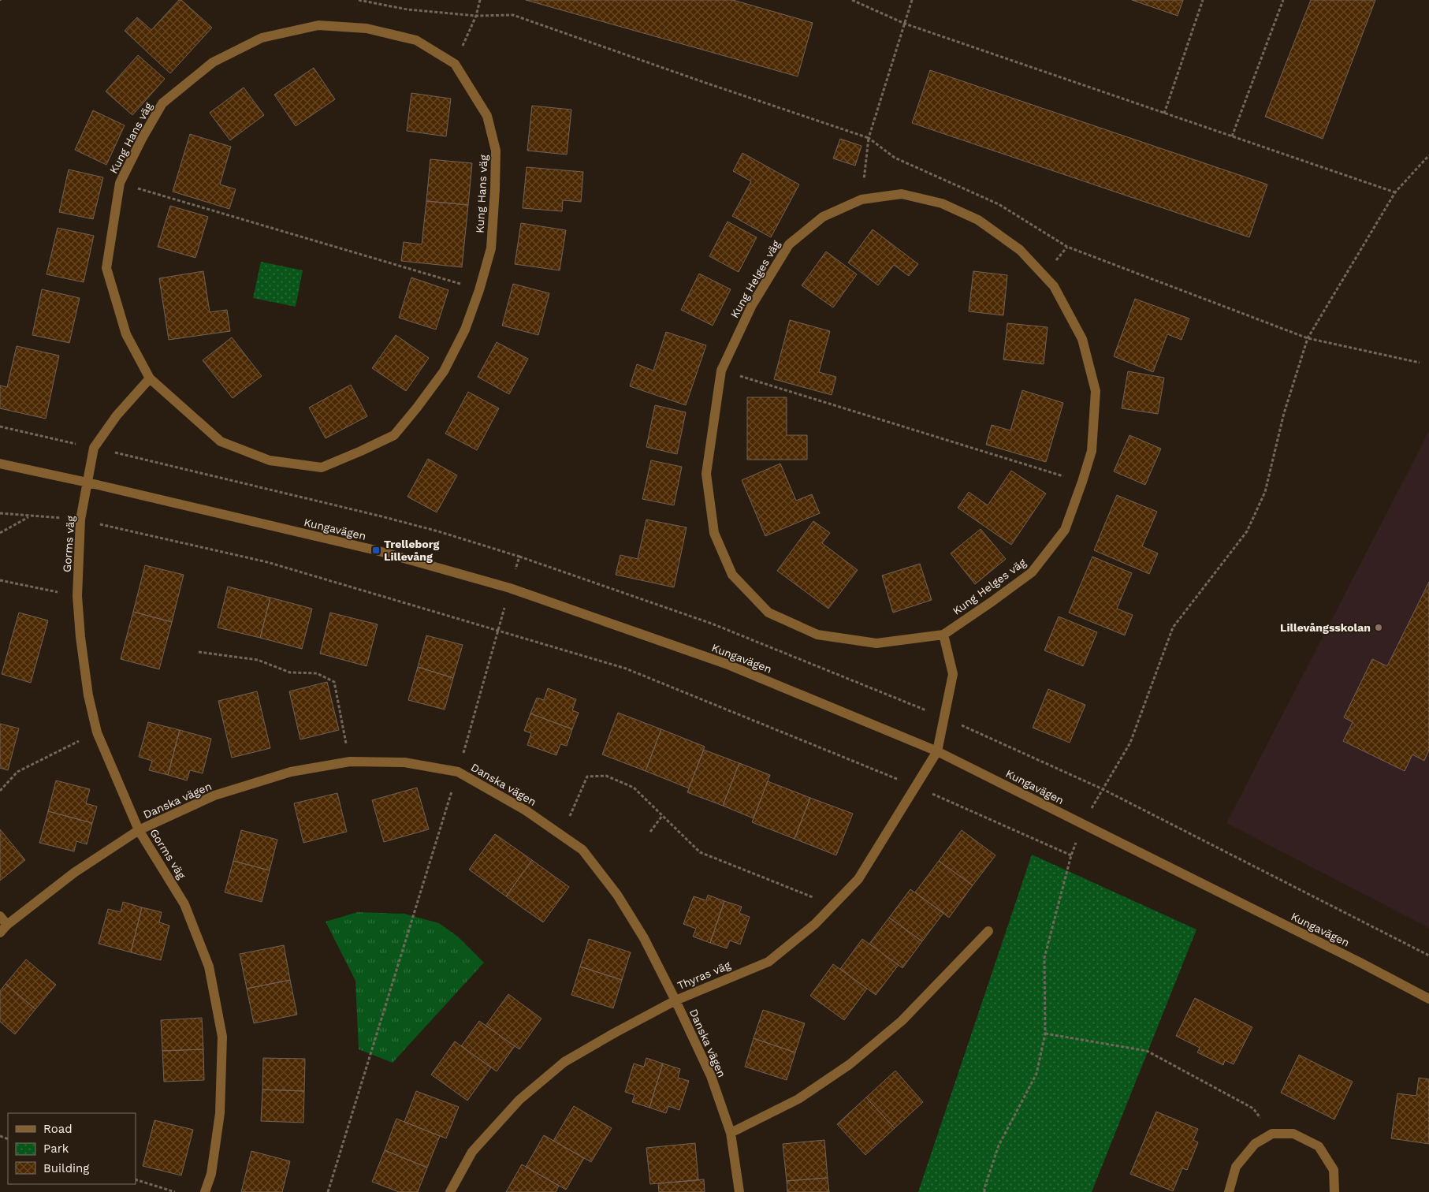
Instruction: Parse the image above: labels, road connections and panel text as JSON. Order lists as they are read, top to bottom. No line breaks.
{"streets":{"street":["Kung Hans väg","Kung Helges väg","Kungavägen","Gorms väg","Danska vägen","Thyras väg"]},"crossings":[["Kungavägen","Gorms väg"],["Kungavägen","Thyras väg"],["Gorms väg","Danska vägen"],["Danska vägen","Thyras väg"]],"places":{"transit":["Trelleborg Lillevång"],"other":["Lillevångsskolan"]},"legend":["Road","Park","Building"]}
